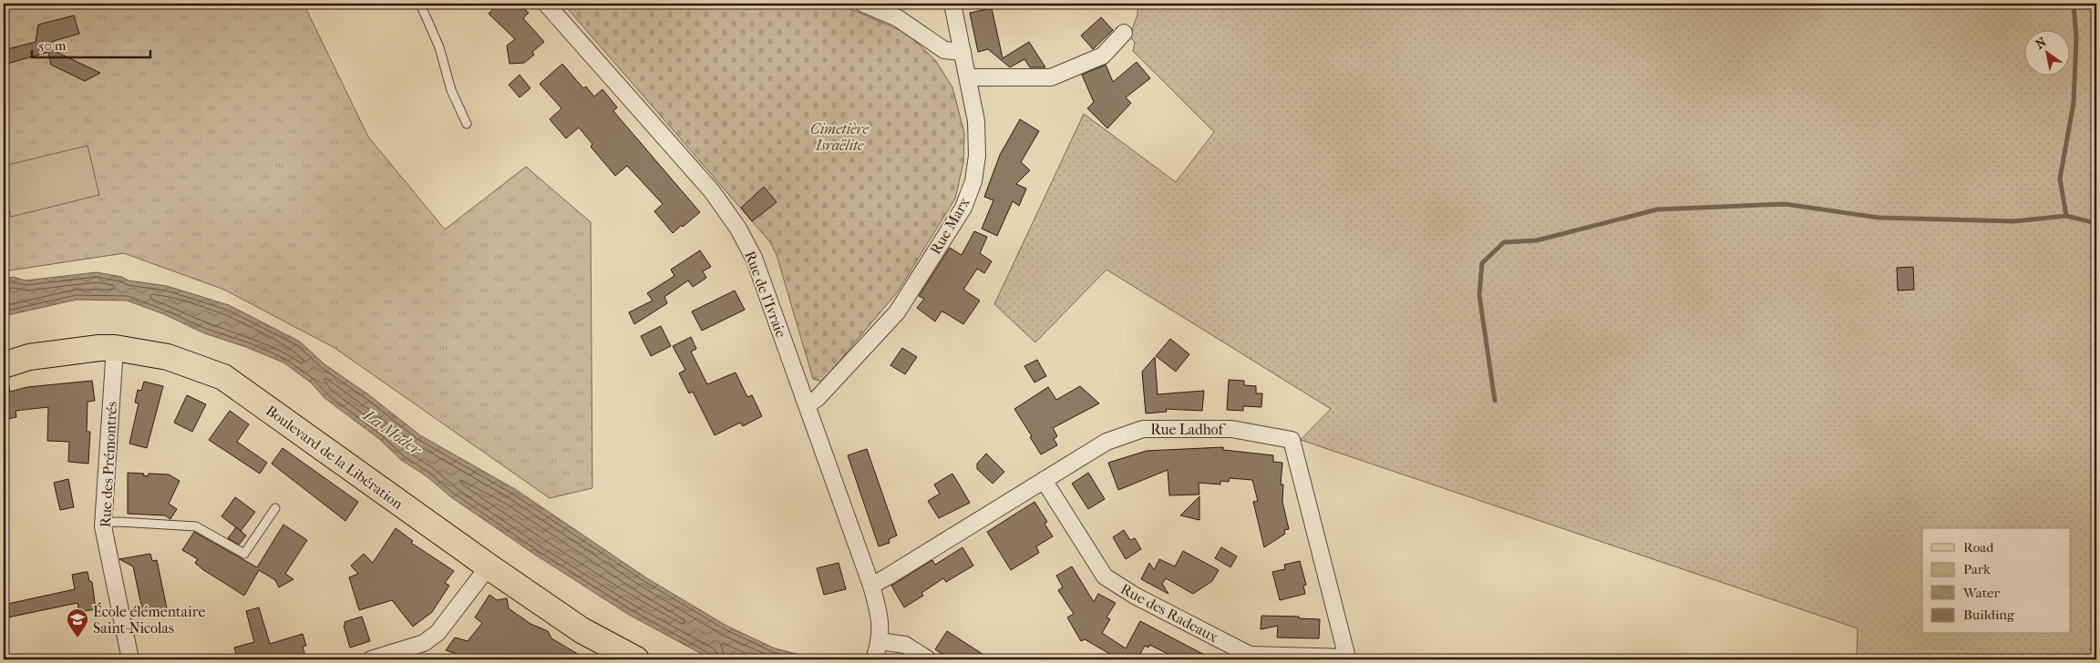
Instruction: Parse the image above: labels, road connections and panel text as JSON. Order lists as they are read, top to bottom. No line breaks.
{"streets":{"main road":["Boulevard de la Libération"],"street":["Rue Marx","Rue de l'Ivraie","Rue Ladhof","Rue des Prémontrés","Rue des Radeaux"]},"crossings":[["Rue Marx","Rue de l'Ivraie"],["Rue de l'Ivraie","Rue Ladhof"],["Rue Ladhof","Rue des Radeaux"],["Boulevard de la Libération","Rue des Prémontrés"]],"water":["La Moder"],"parks":["Cimetière Israëlite"],"places":{"school or university":["École élémentaire Saint-Nicolas"]},"legend":["Road","Park","Water","Building"],"scale_bar":"50 m","north":"top left"}
